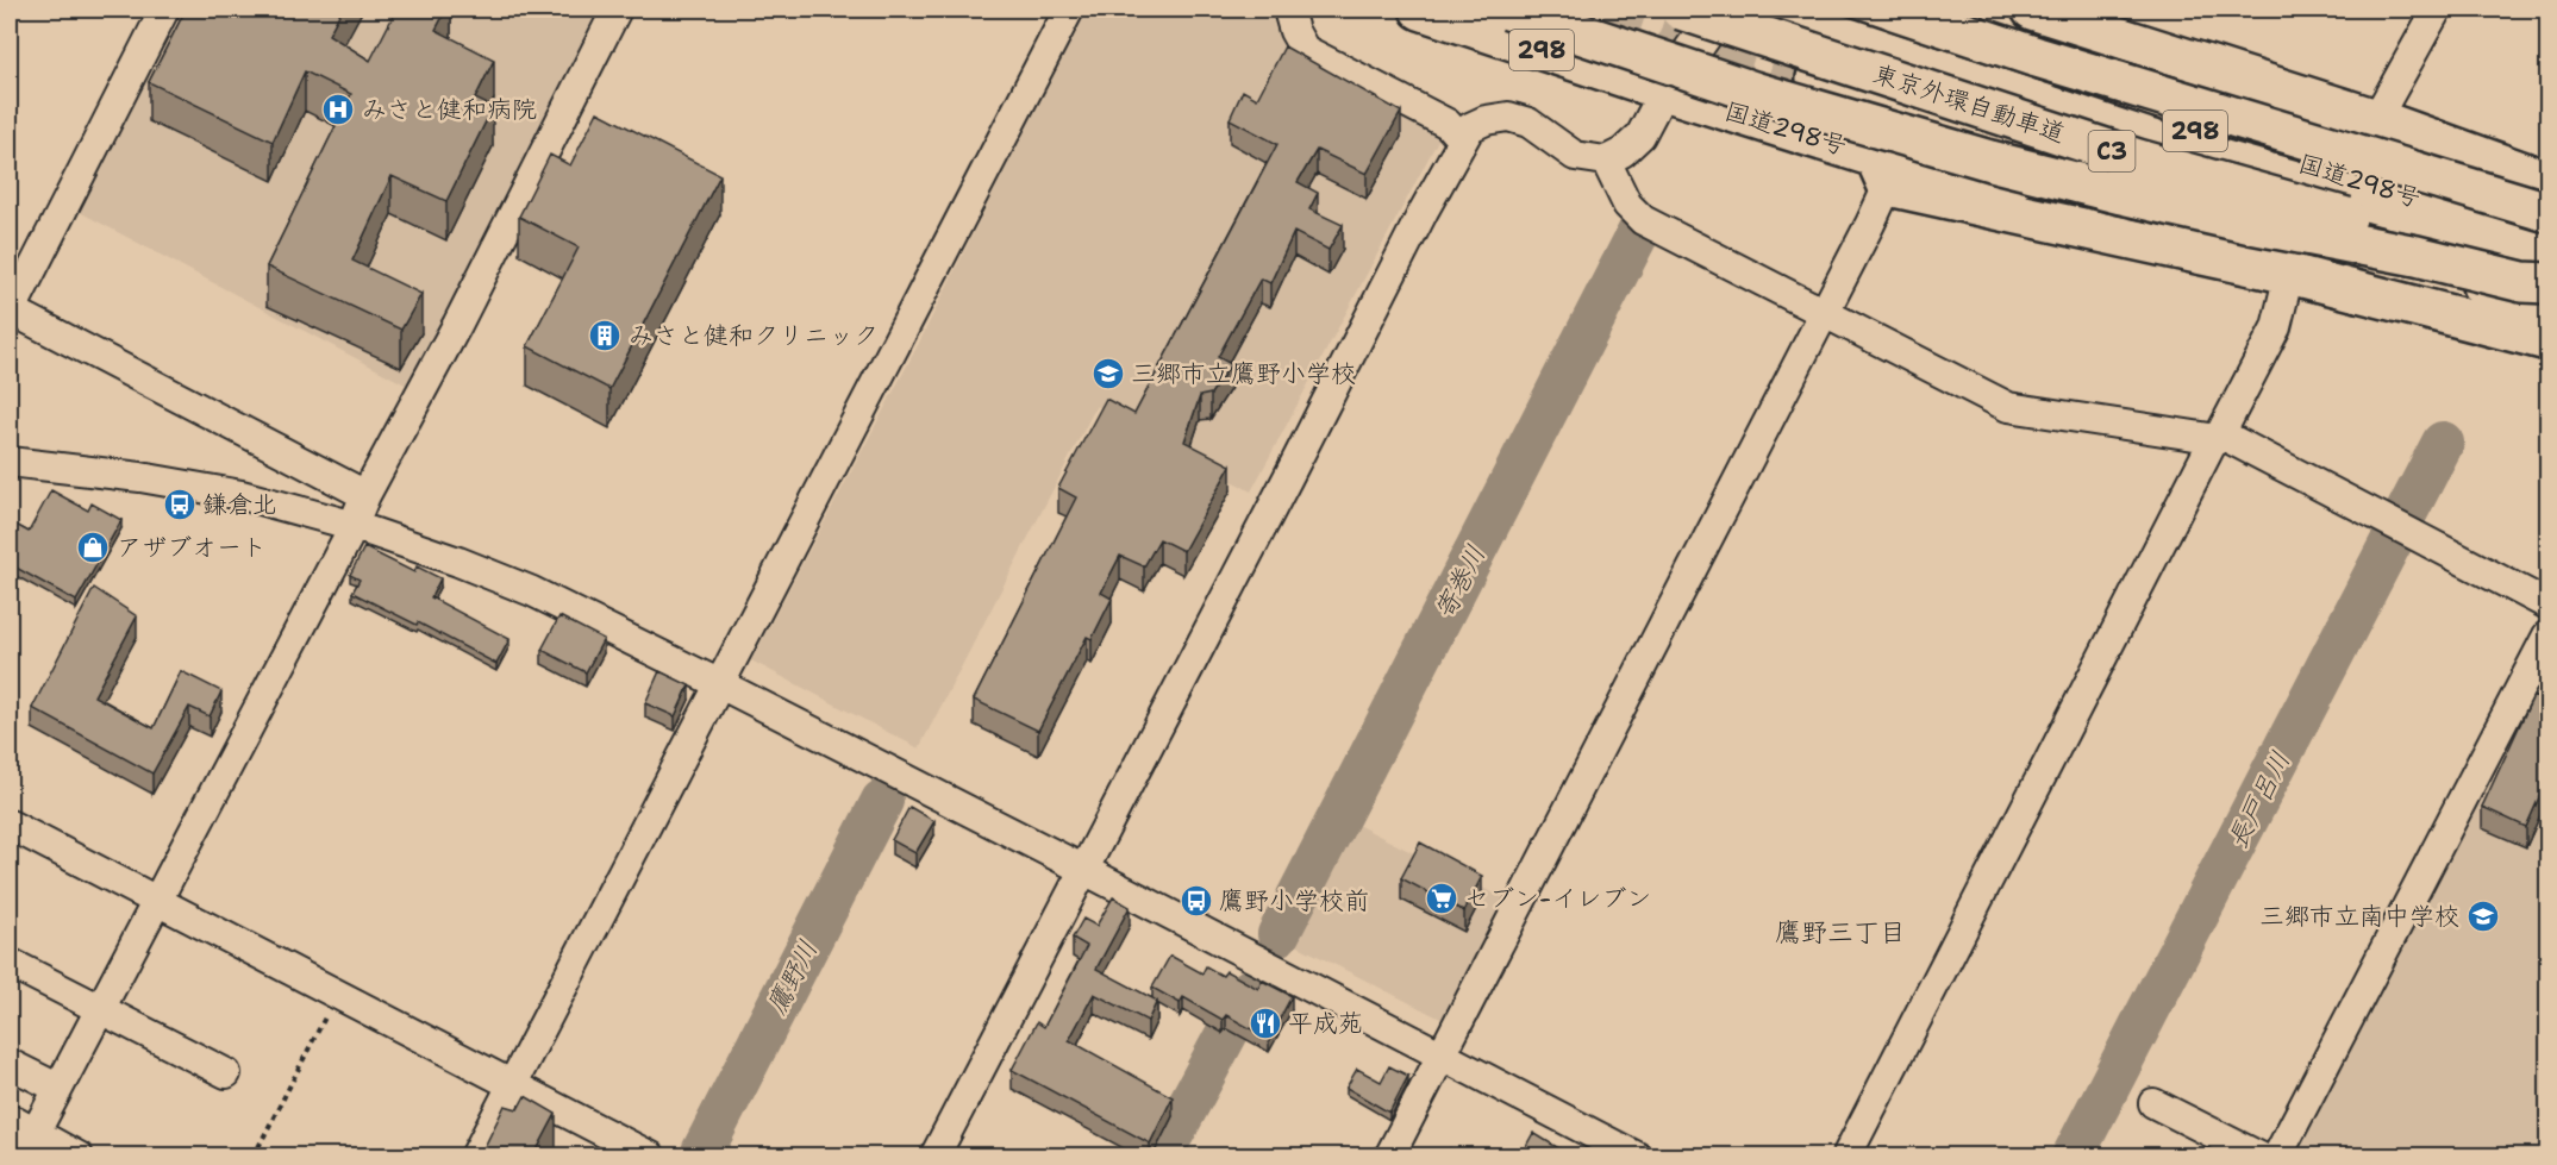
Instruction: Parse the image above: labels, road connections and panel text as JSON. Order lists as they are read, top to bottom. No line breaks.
{"streets":{"highway":["298","東京外環自動車道","国道298号","C3"]},"crossings":[["298","国道298号"]],"districts":["鷹野三丁目"],"water":["寄巻川","長戸呂川","鷹野川"],"places":{"hospital":["みさと健和病院"],"building":["みさと健和クリニック"],"school or university":["三郷市立鷹野小学校","三郷市立南中学校"],"bus stop":["鎌倉北","鷹野小学校前"],"shop":["アザブオート"],"supermarket":["セブン-イレブン"],"restaurant":["平成苑"]}}
